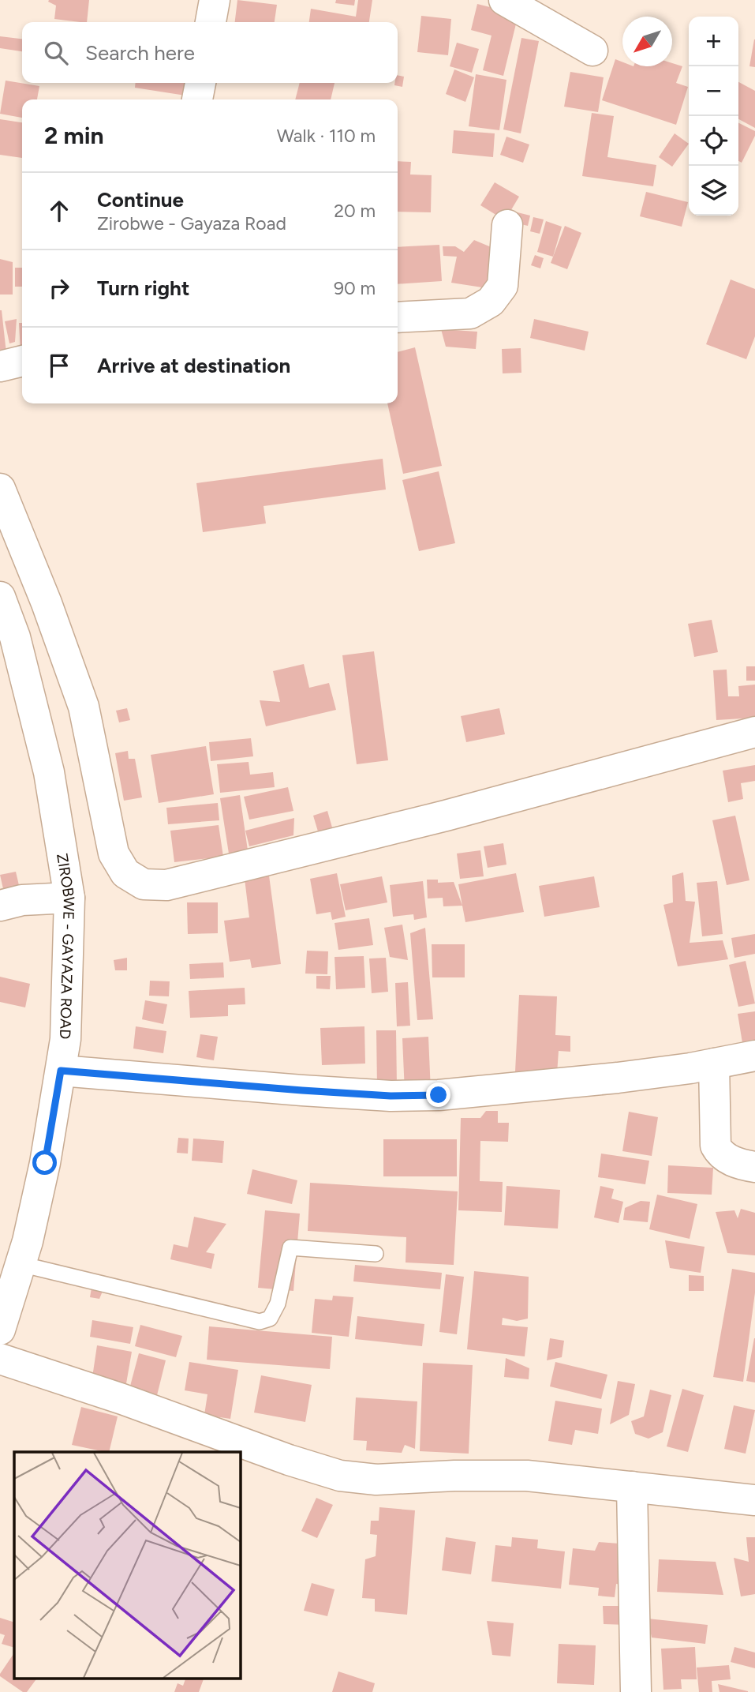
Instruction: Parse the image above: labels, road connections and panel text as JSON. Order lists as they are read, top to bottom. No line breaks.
{"streets":{"street":["ZIROBWE - GAYAZA ROAD"]},"north":"bottom left","page":{"map_buttons":["+","−"],"search":"Search here","heading":["2 min","Walk · 110 m"],"list":[["Continue","Zirobwe - Gayaza Road","20 m"],["Turn right","90 m"],"Arrive at destination"]}}
